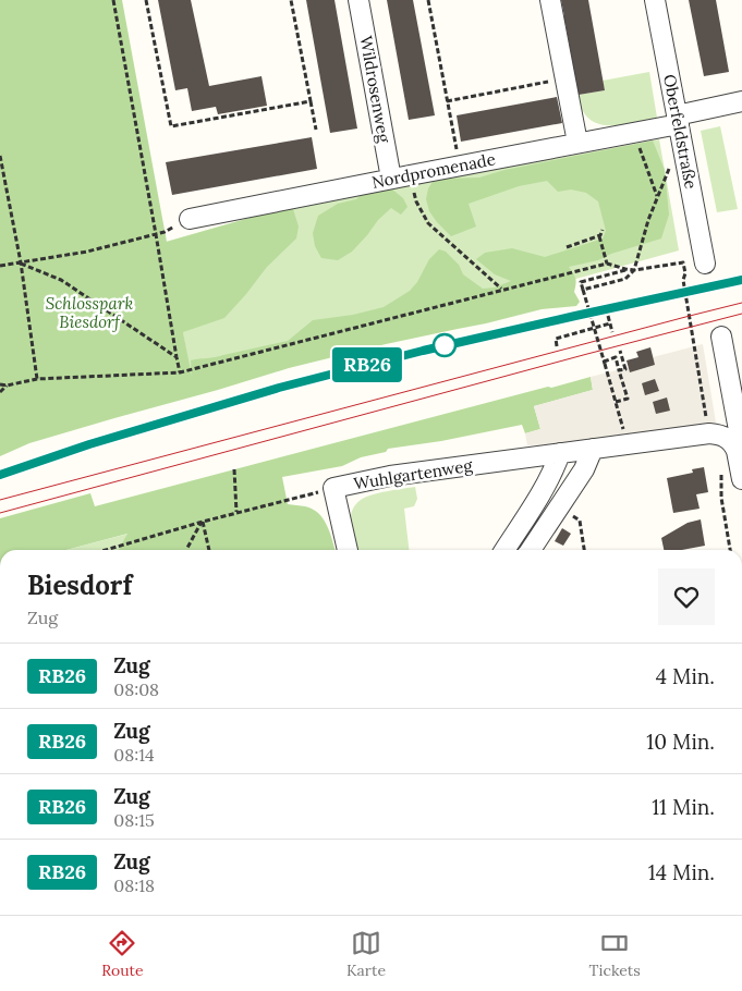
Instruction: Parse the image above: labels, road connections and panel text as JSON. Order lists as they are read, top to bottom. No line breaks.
{"streets":{"street":["Wildrosenweg","Oberfeldstraße","Nordpromenade","Wuhlgartenweg"]},"crossings":[["Wildrosenweg","Nordpromenade"],["Oberfeldstraße","Nordpromenade"]],"parks":["Schlosspark Biesdorf"],"page":{"on_map":"RB26","heading":["Biesdorf","Zug"],"list":[{"mark":"RB26","name":"Zug","note":"08:08","value":"4 Min."},{"mark":"RB26","name":"Zug","note":"08:14","value":"10 Min."},{"mark":"RB26","name":"Zug","note":"08:15","value":"11 Min."},{"mark":"RB26","name":"Zug","note":"08:18","value":"14 Min."}],"tabs":["Route","Karte","Tickets"]}}
